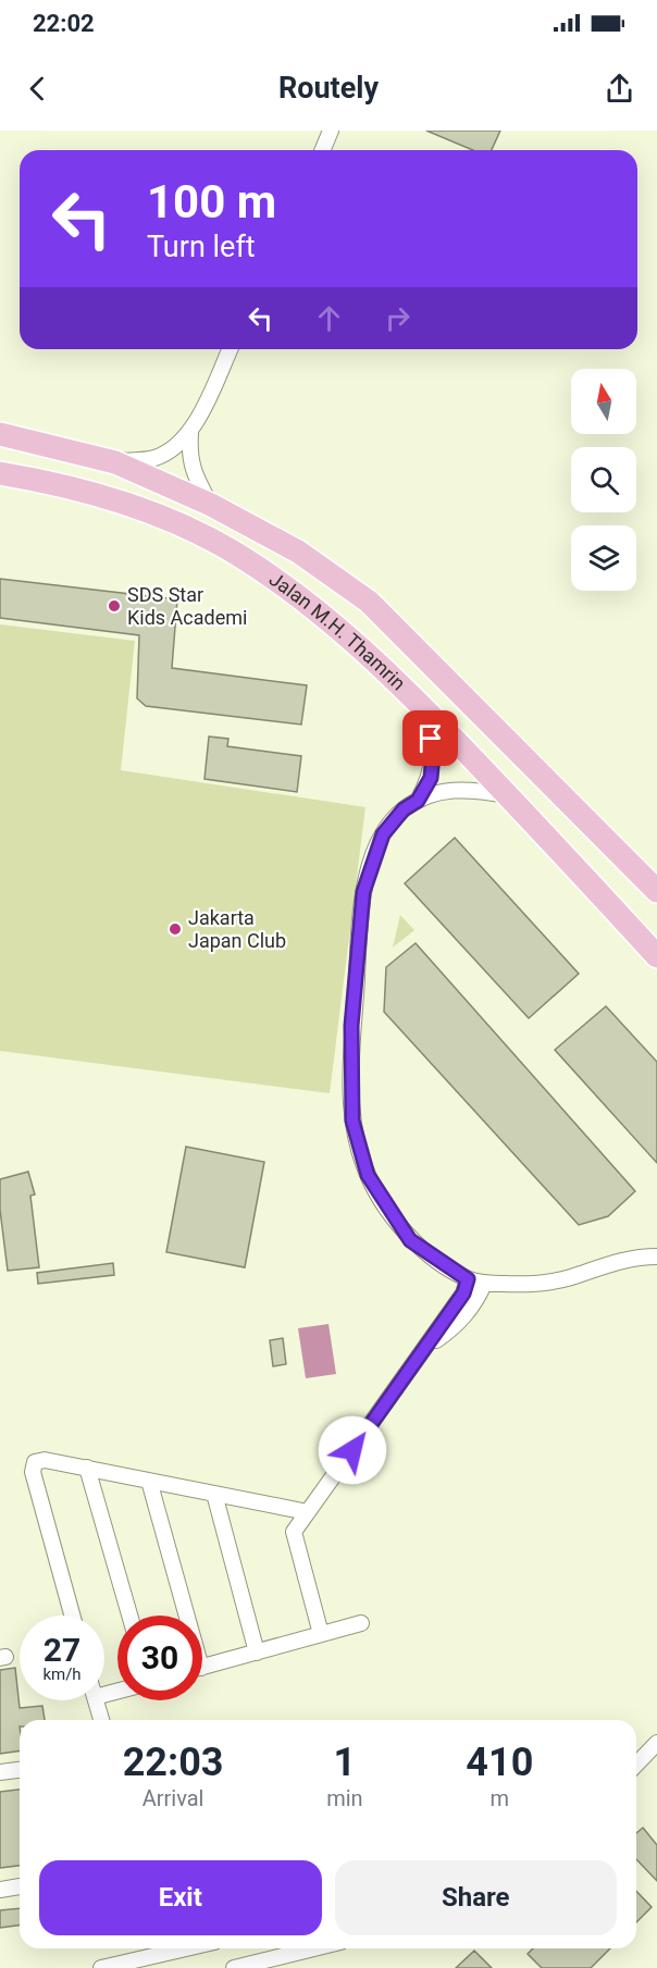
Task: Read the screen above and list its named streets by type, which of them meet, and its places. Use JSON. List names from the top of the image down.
{
  "streets": {
    "main road": ["Jalan M.H. Thamrin"]
  },
  "places": ["SDS Star Kids Academi", "Jakarta Japan Club"],
  "north": "top",
  "page": {
    "status": "22:02",
    "header": "Routely",
    "turn": ["100 m", "Turn left"],
    "speed": "27 km/h",
    "limit": "30",
    "eta": [
      "22:03",
      "Arrival",
      "1",
      "min",
      "410",
      "m"
    ],
    "buttons": ["Exit", "Share"]
  }
}
